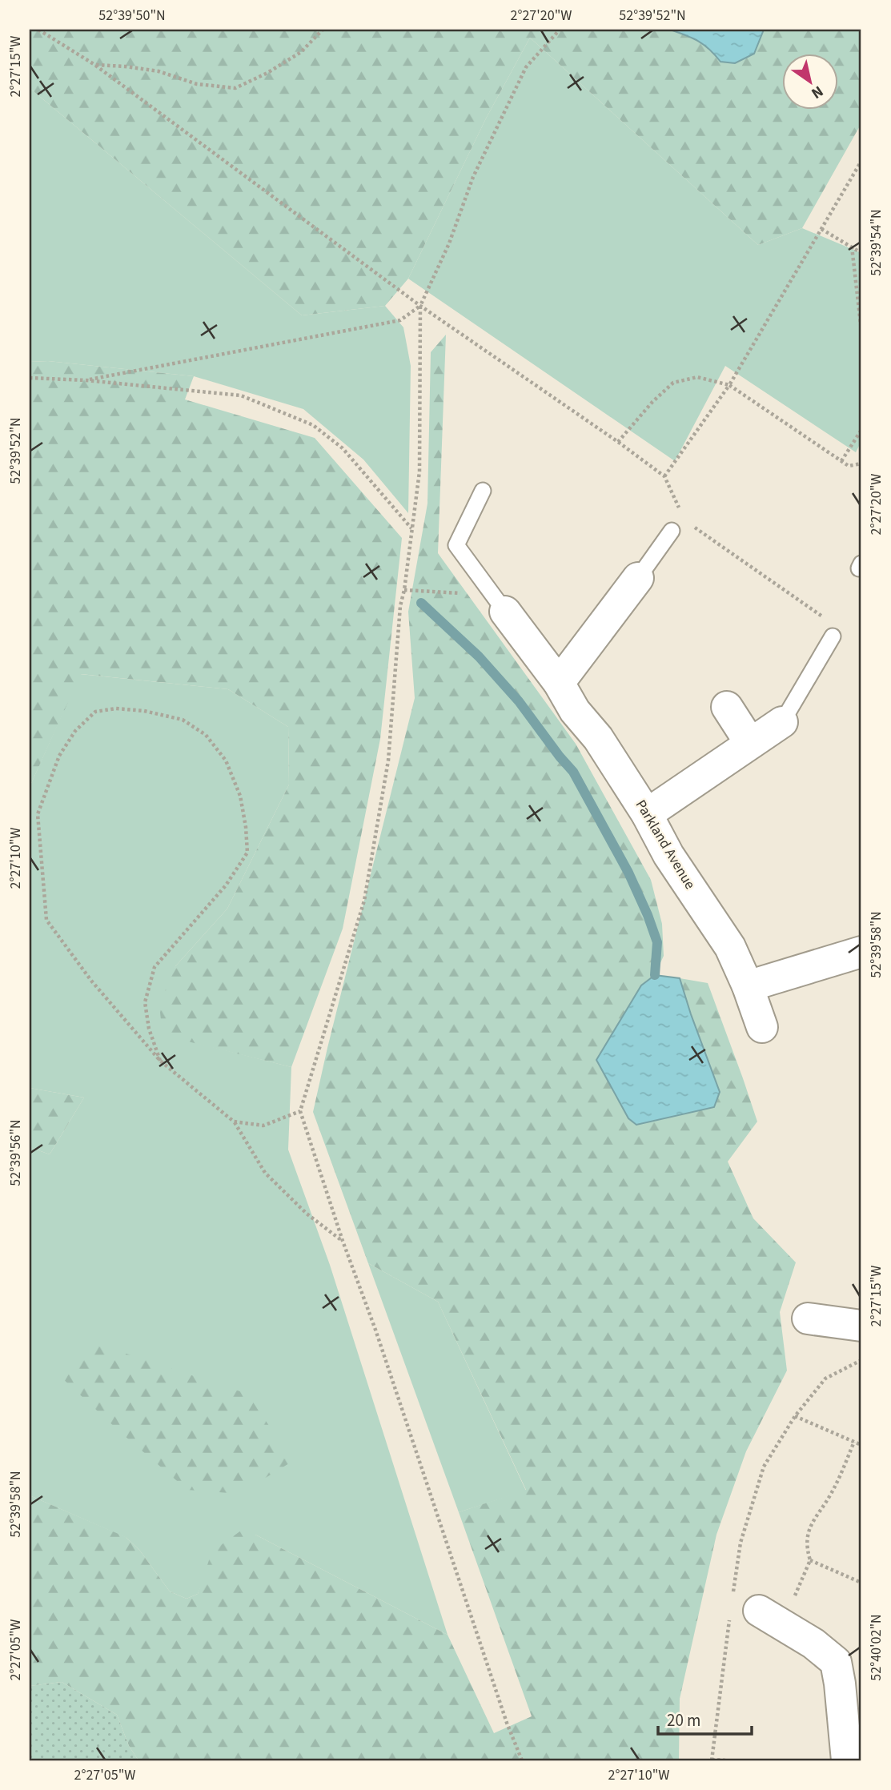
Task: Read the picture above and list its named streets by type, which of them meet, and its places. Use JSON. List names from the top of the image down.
{
  "streets": {
    "street": ["Parkland Avenue"]
  },
  "scale_bar": "20 m",
  "north": "bottom right",
  "coordinates": [
    "52°39'50\"N",
    "2°27'20\"W",
    "52°39'52\"N",
    "2°27'15\"W",
    "52°39'54\"N",
    "2°27'10\"W",
    "52°39'58\"N",
    "52°39'56\"N",
    "52°40'02\"N",
    "2°27'05\"W"
  ]
}
